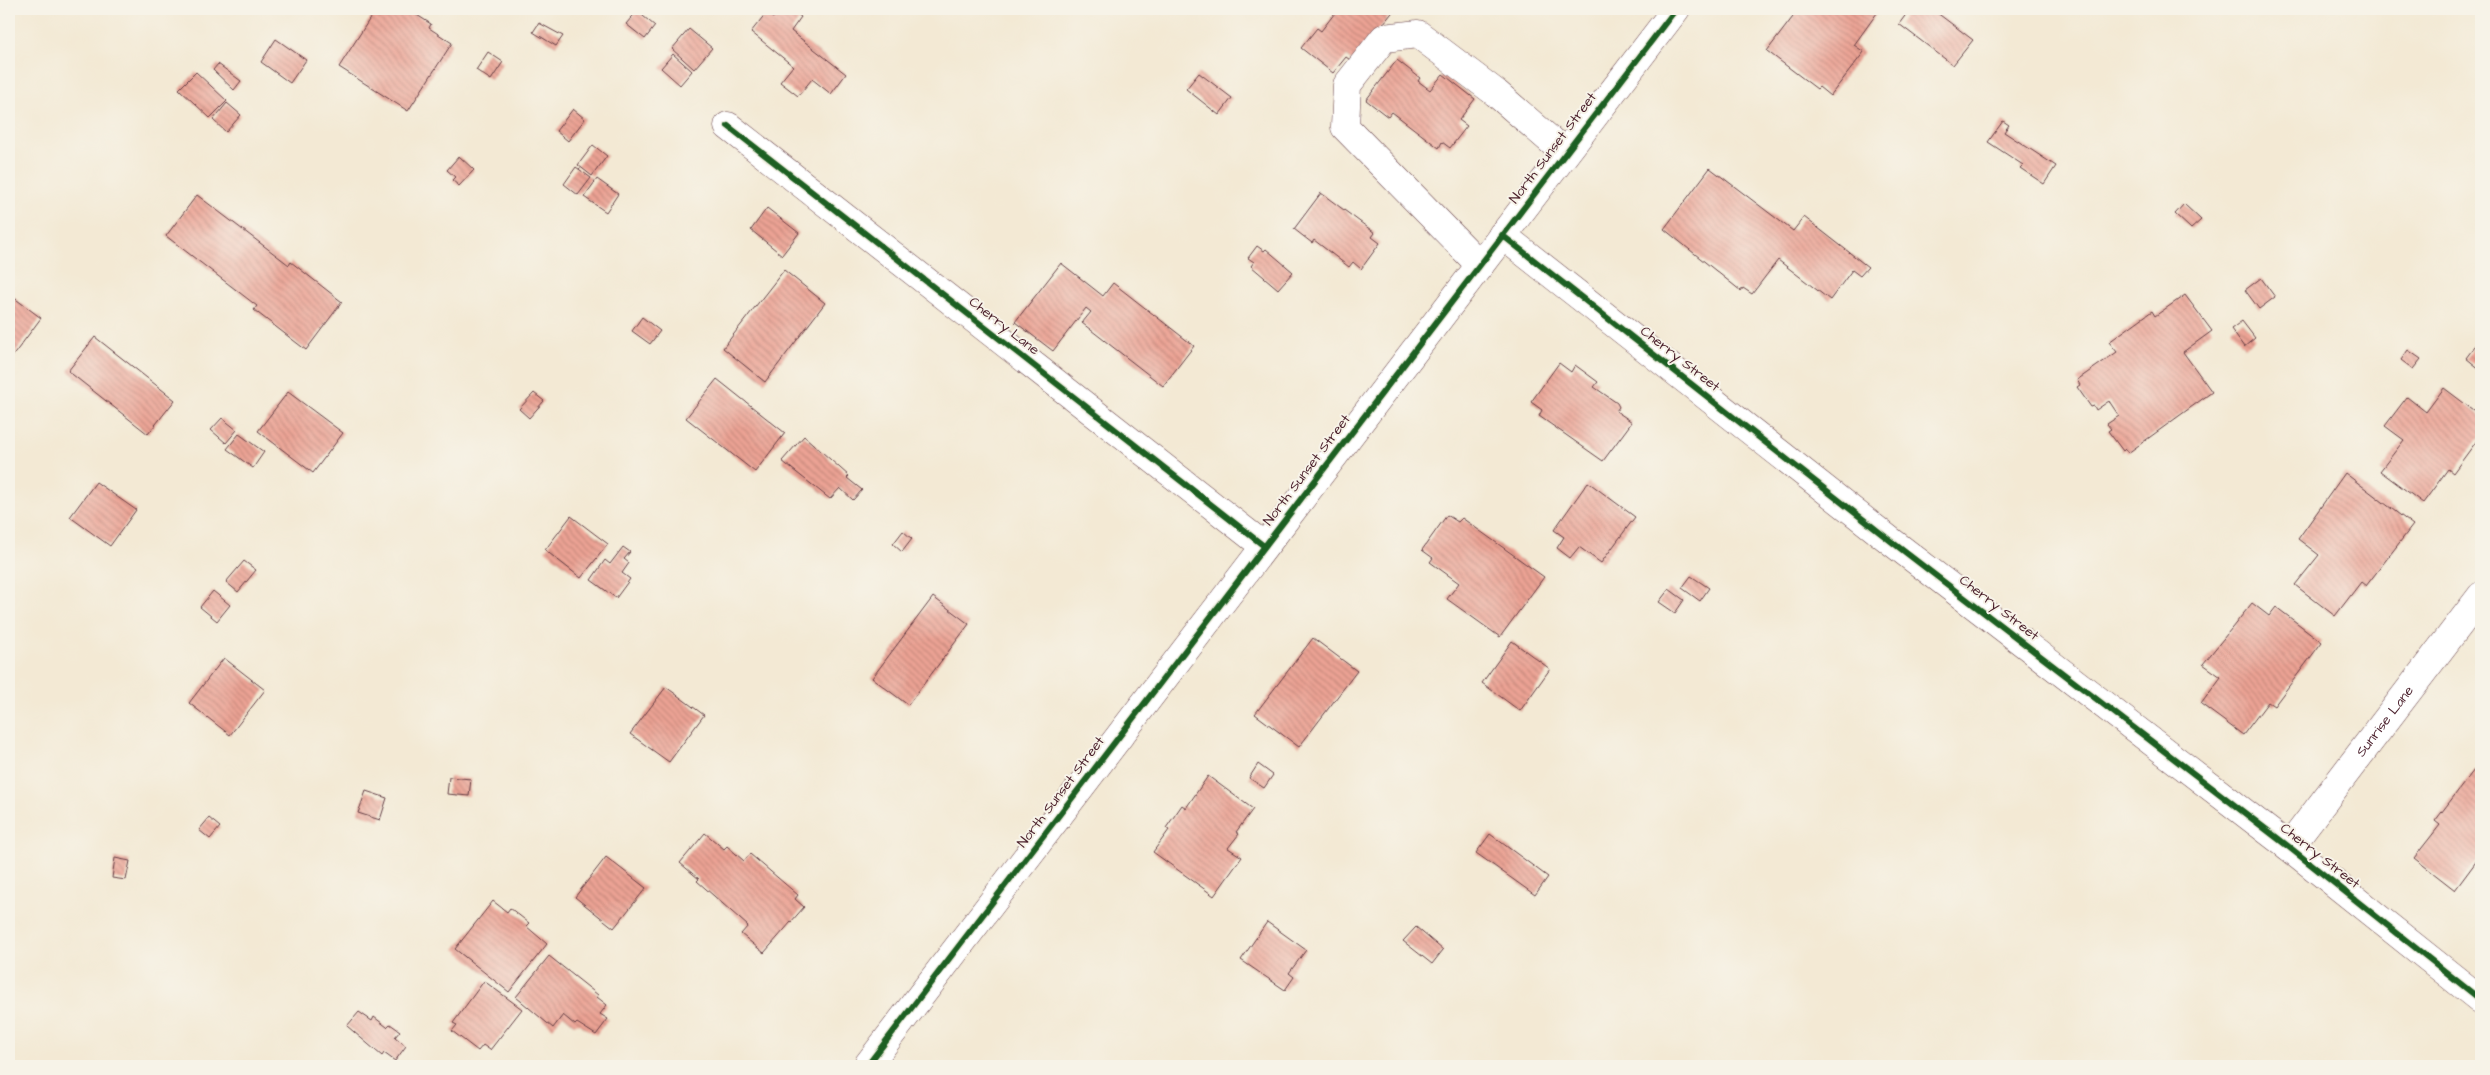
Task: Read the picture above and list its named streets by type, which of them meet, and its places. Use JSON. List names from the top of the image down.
{
  "streets": {
    "street": [
      "North Sunset Street",
      "Cherry Lane",
      "Cherry Street",
      "Sunrise Lane"
    ]
  },
  "crossings": [
    ["North Sunset Street", "Cherry Lane"],
    ["North Sunset Street", "Cherry Street"],
    ["Cherry Street", "Sunrise Lane"]
  ]
}
